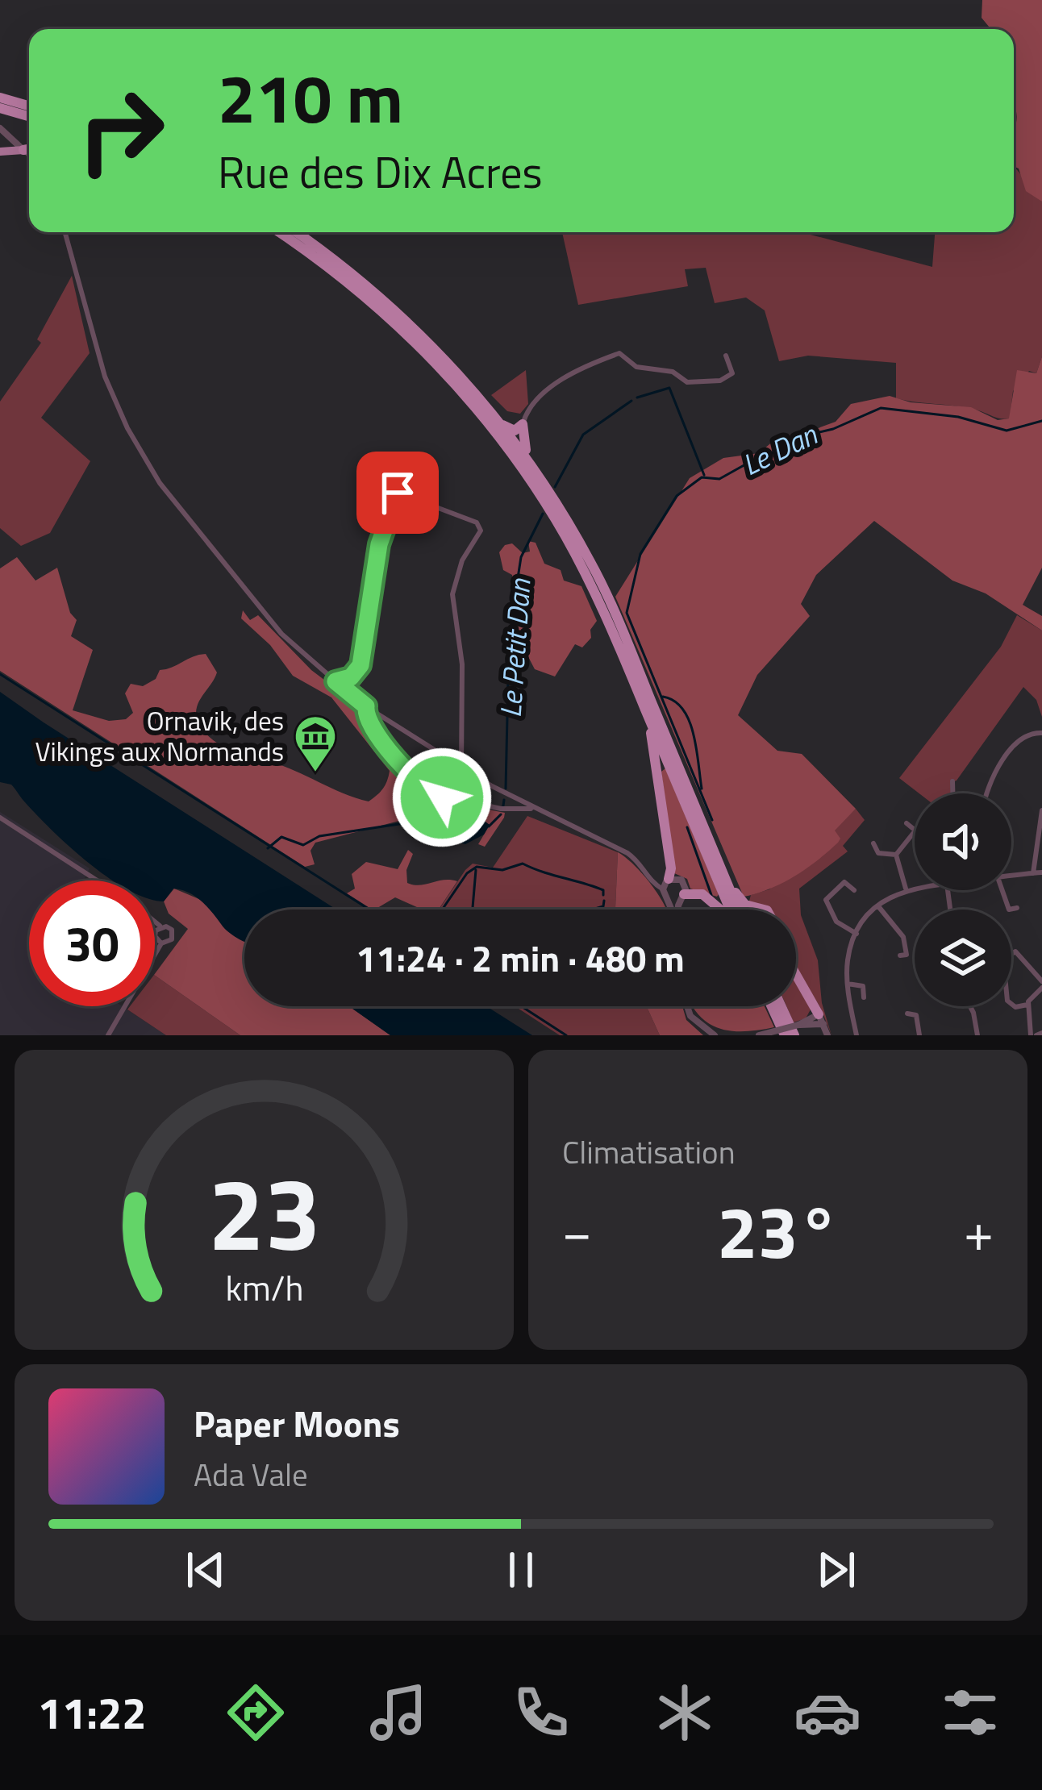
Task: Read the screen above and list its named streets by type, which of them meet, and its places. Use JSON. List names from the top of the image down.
{
  "water": ["Le Dan", "Le Petit Dan"],
  "places": {
    "museum": ["Ornavik, des Vikings aux Normands"]
  },
  "page": {
    "turn": ["210 m", "Rue des Dix Acres"],
    "limit": "30",
    "trip": "11:24 · 2 min · 480 m",
    "tile": "Climatisation",
    "heat": ["−", "23°", "+"],
    "song": ["Paper Moons", "Ada Vale"],
    "tabs": "11:22",
    "gauge": ["23", "km/h"]
  }
}
